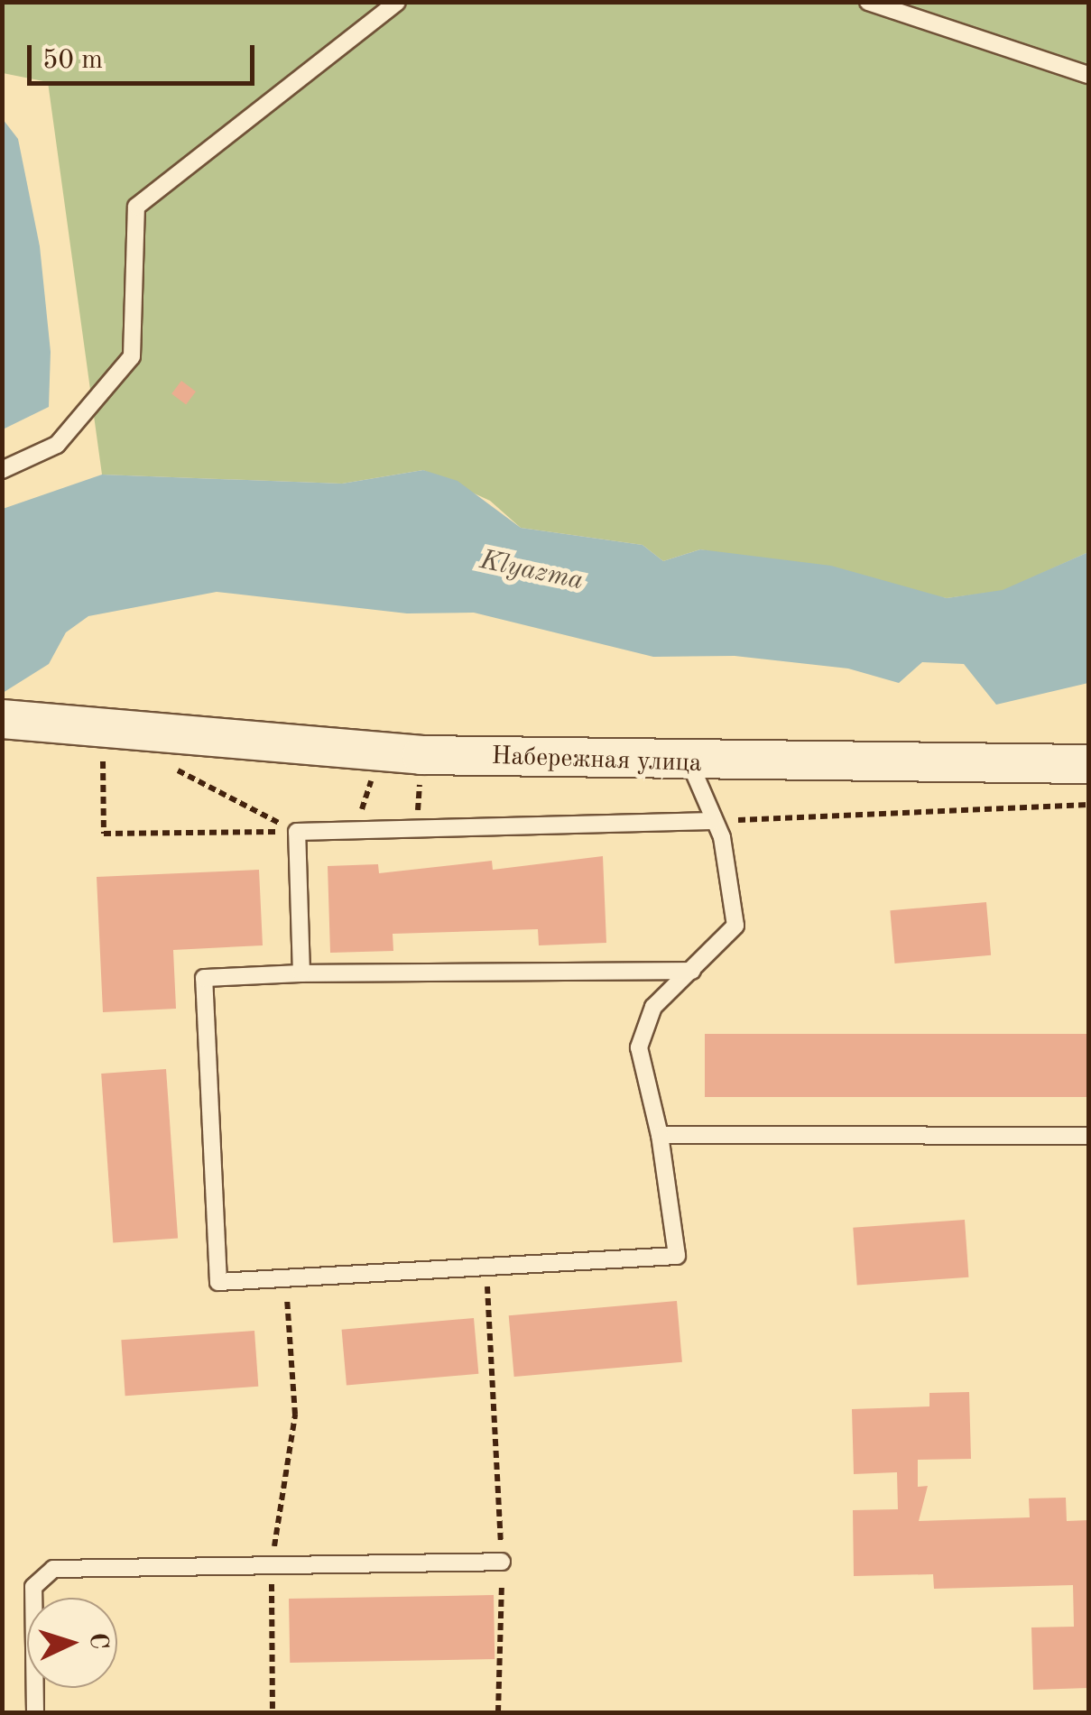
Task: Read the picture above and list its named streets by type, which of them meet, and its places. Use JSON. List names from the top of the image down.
{
  "streets": {
    "street": ["Набережная улица"]
  },
  "water": ["Klyazma"],
  "scale_bar": "50 m",
  "north": "right"
}
